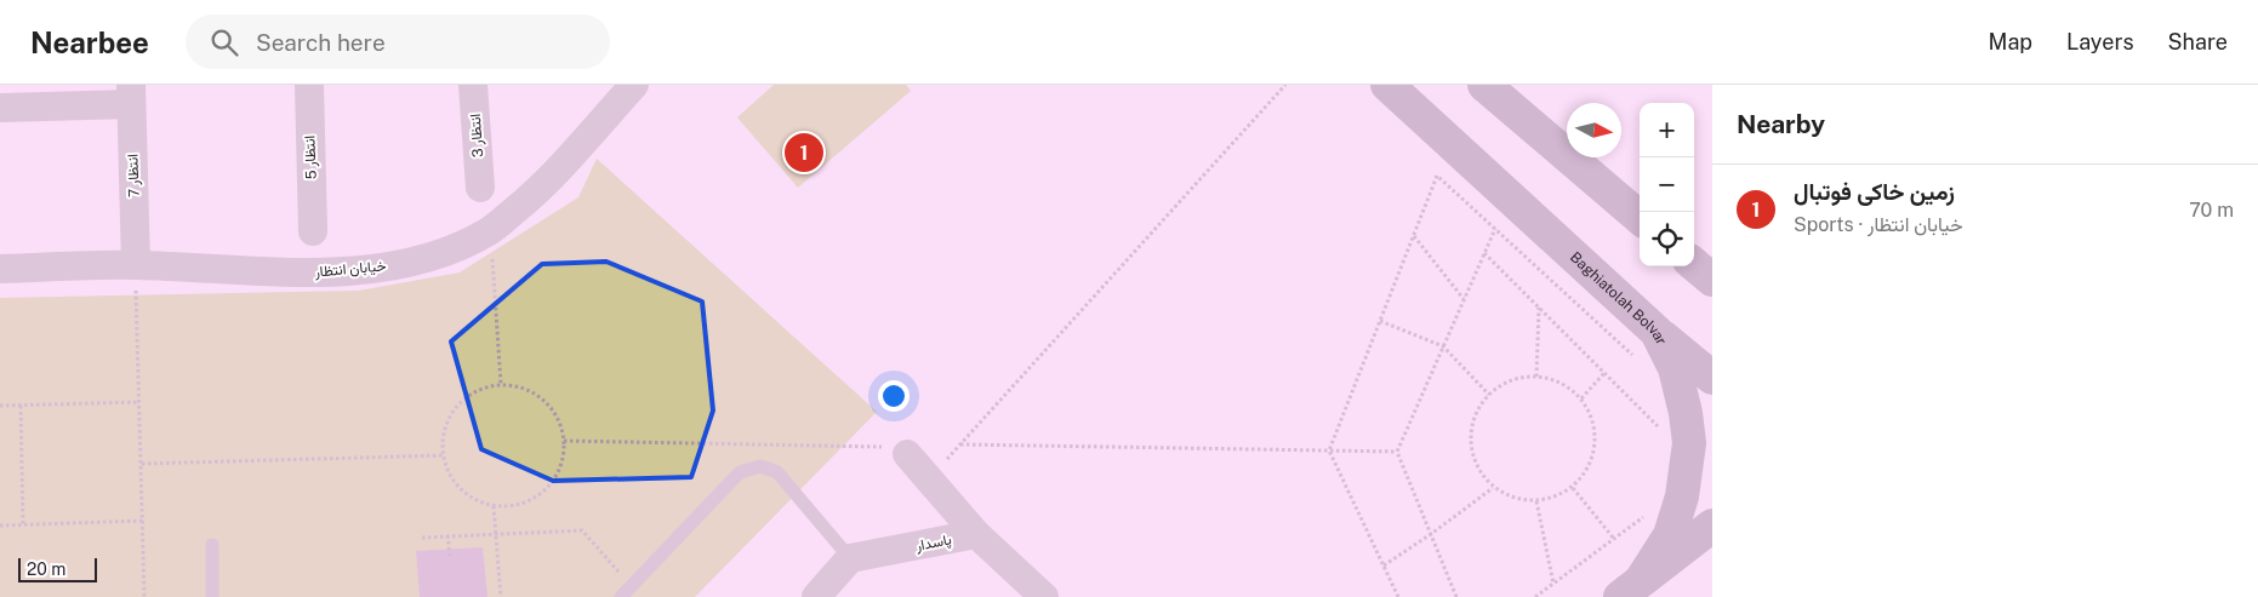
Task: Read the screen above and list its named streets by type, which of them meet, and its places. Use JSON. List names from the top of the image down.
{
  "streets": {
    "main road": ["Baghiatolah Bolvar"],
    "street": [
      "انتظار 3",
      "انتظار 5",
      "انتظار 7",
      "خیابان انتظار",
      "پاسدار"
    ]
  },
  "crossings": [
    ["انتظار 7", "خیابان انتظار"]
  ],
  "scale_bar": "20 m",
  "north": "right",
  "page": {
    "header": "Nearbee",
    "search": "Search here",
    "nav": ["Map", "Layers", "Share"],
    "heading": "Nearby",
    "map_buttons": ["+", "−"],
    "pins": "1",
    "list": [
      {
        "mark": "1",
        "name": "زمین خاکی فوتبال",
        "note": "Sports · خیابان انتظار",
        "value": "70 m"
      }
    ],
    "scale": "20 m"
  }
}
